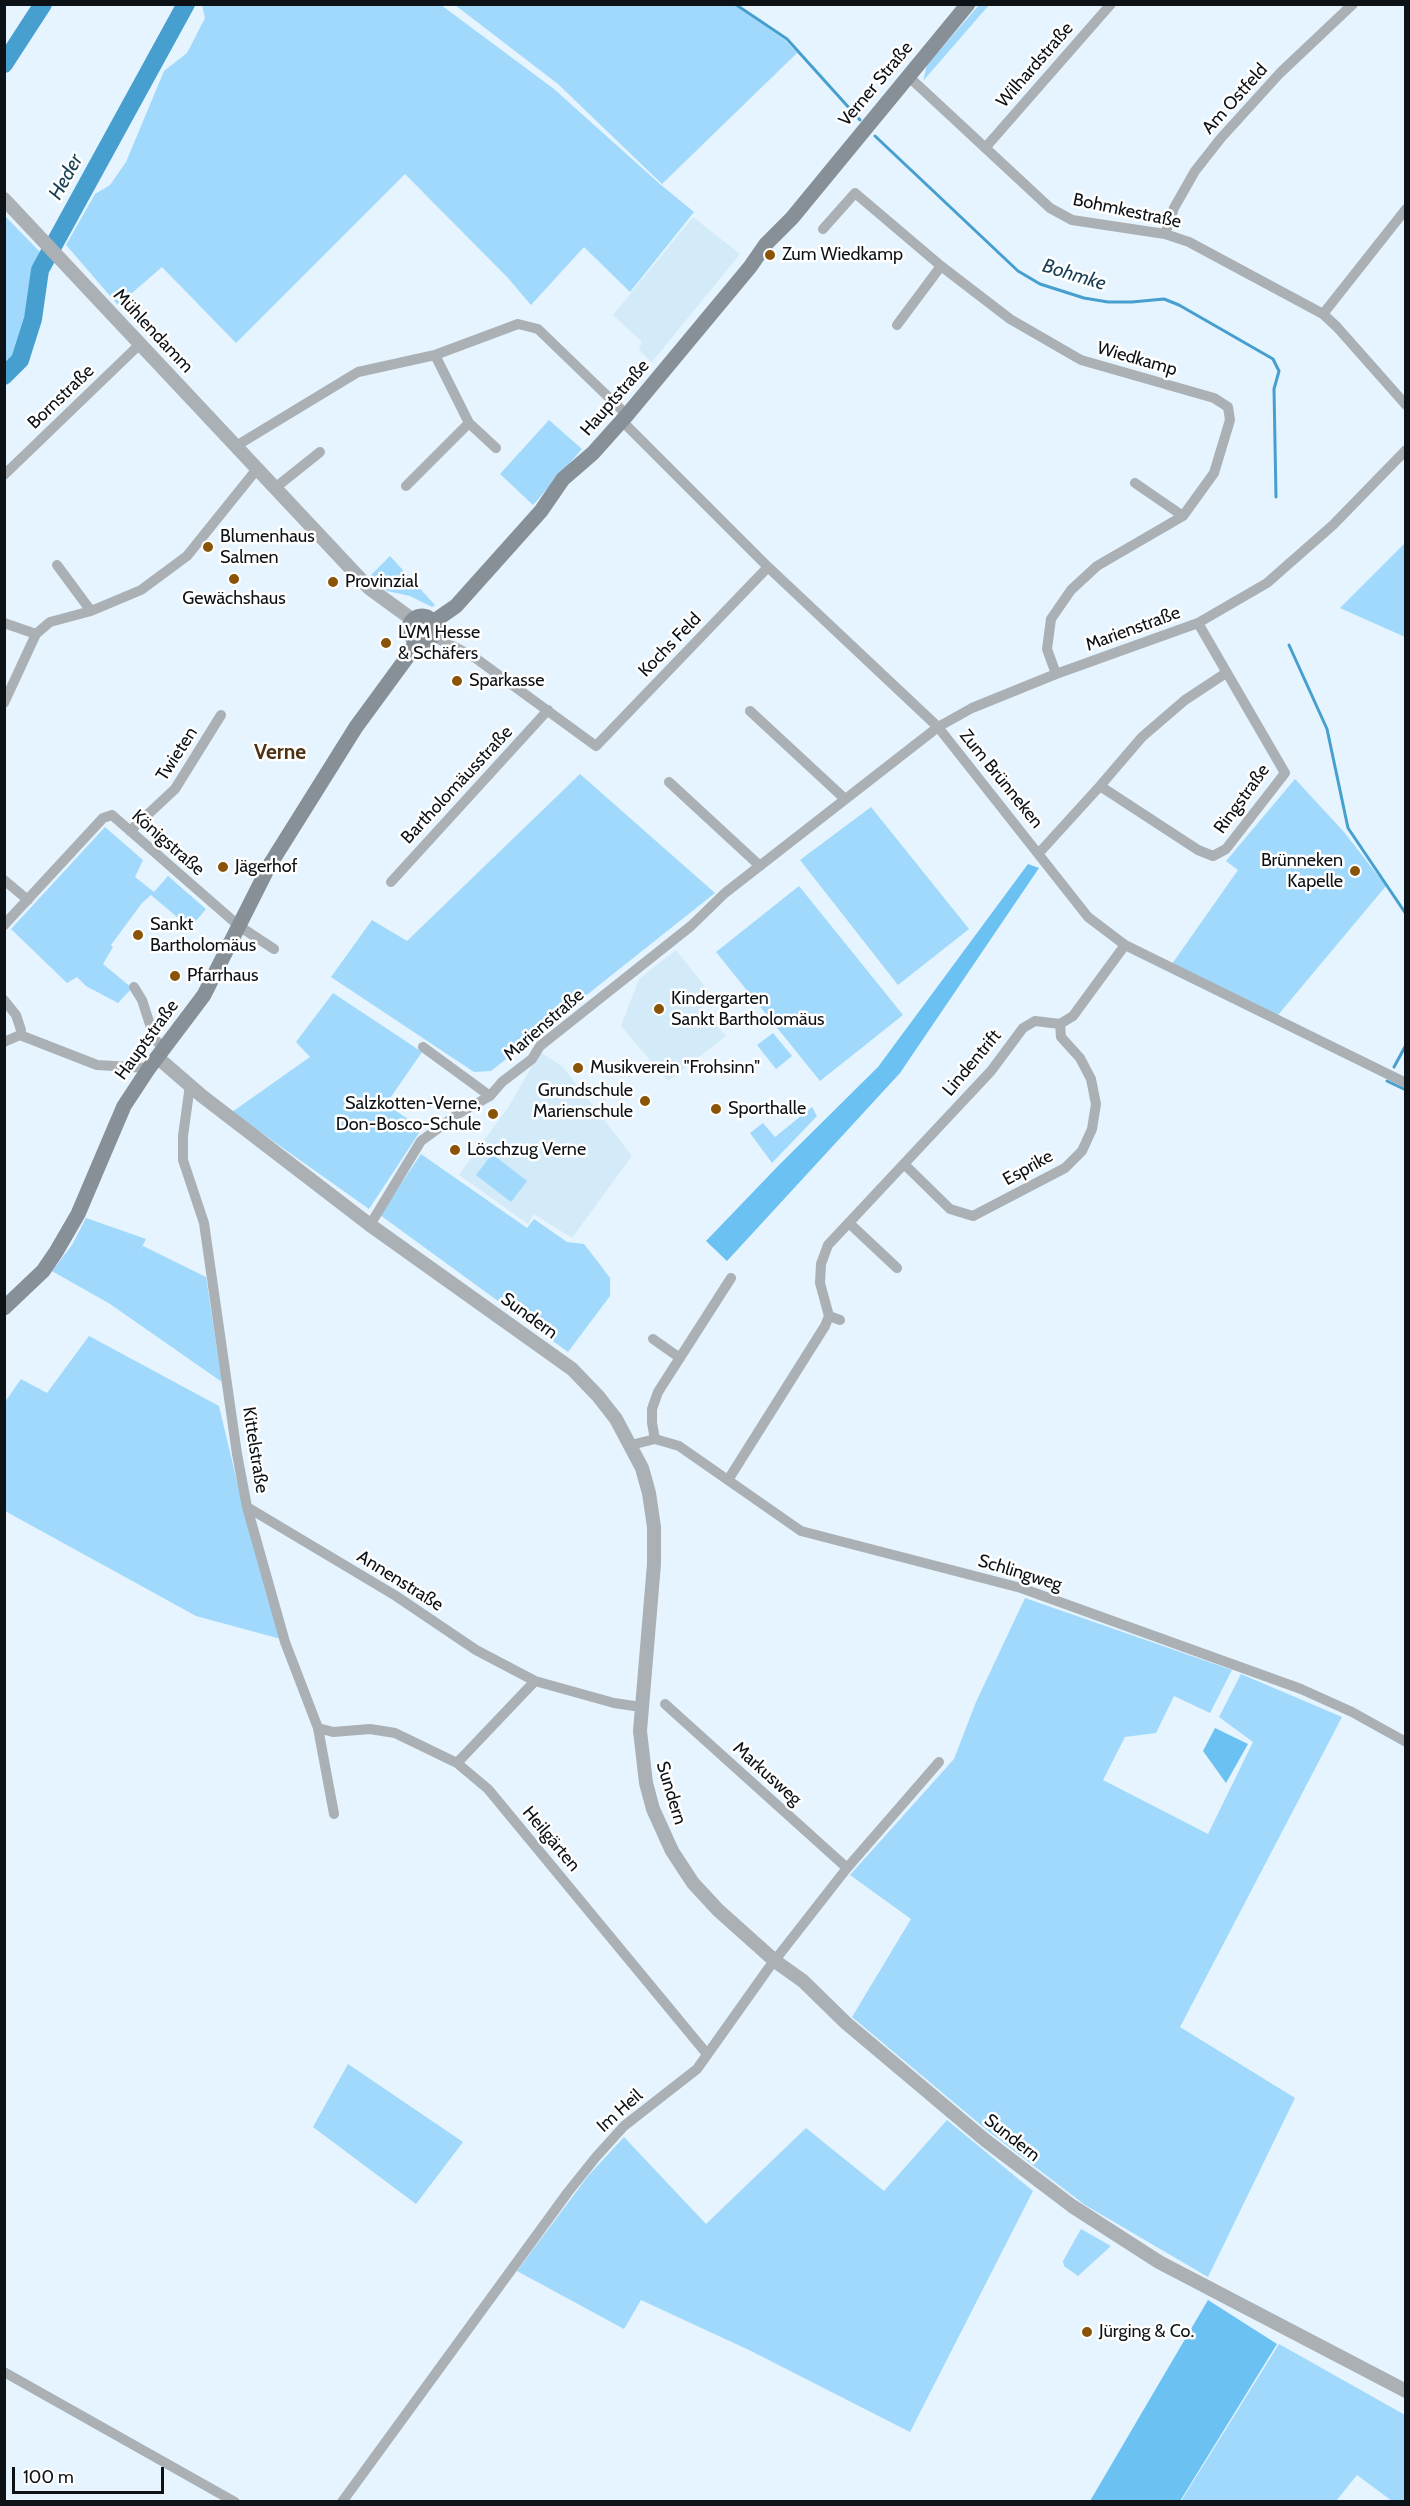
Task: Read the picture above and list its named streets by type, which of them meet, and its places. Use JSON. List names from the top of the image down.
{
  "streets": {
    "main road": ["Verner Straße", "Hauptstraße"],
    "street": [
      "Wilhardstraße",
      "Am Ostfeld",
      "Bohmkestraße",
      "Mühlendamm",
      "Wiedkamp",
      "Bornstraße",
      "Marienstraße",
      "Kochs Feld",
      "Twieten",
      "Zum Brünneken",
      "Bartholomäusstraße",
      "Ringstraße",
      "Königstraße",
      "Lindentrift",
      "Esprike",
      "Sundern",
      "Kittelstraße",
      "Schlingweg",
      "Annenstraße",
      "Markusweg",
      "Heilgärten",
      "Im Heil"
    ]
  },
  "crossings": [
    ["Wilhardstraße", "Bohmkestraße"],
    ["Verner Straße", "Bohmkestraße"],
    ["Verner Straße", "Hauptstraße"],
    ["Am Ostfeld", "Bohmkestraße"],
    ["Mühlendamm", "Bornstraße"],
    ["Mühlendamm", "Hauptstraße"],
    ["Mühlendamm", "Zum Brünneken"],
    ["Wiedkamp", "Marienstraße"],
    ["Hauptstraße", "Zum Brünneken"],
    ["Hauptstraße", "Königstraße"],
    ["Hauptstraße", "Sundern"],
    ["Marienstraße", "Zum Brünneken"],
    ["Marienstraße", "Ringstraße"],
    ["Marienstraße", "Sundern"],
    ["Kochs Feld", "Zum Brünneken"],
    ["Kochs Feld", "Bartholomäusstraße"],
    ["Twieten", "Königstraße"],
    ["Lindentrift", "Esprike"],
    ["Lindentrift", "Schlingweg"],
    ["Sundern", "Kittelstraße"],
    ["Sundern", "Annenstraße"],
    ["Sundern", "Im Heil"],
    ["Kittelstraße", "Annenstraße"],
    ["Kittelstraße", "Heilgärten"],
    ["Markusweg", "Im Heil"],
    ["Heilgärten", "Im Heil"]
  ],
  "districts": ["Verne"],
  "water": ["Heder", "Bohmke"],
  "places": [
    "Zum Wiedkamp",
    "Blumenhaus Salmen",
    "Gewächshaus",
    "Provinzial",
    "LVM Hesse & Schäfers",
    "Sparkasse",
    "Jägerhof",
    "Brünneken Kapelle",
    "Sankt Bartholomäus",
    "Pfarrhaus",
    "Kindergarten Sankt Bartholomäus",
    "Musikverein \"Frohsinn\"",
    "Grundschule Marienschule",
    "Sporthalle",
    "Salzkotten-Verne, Don-Bosco-Schule",
    "Löschzug Verne",
    "Jürging & Co."
  ],
  "scale_bar": "100 m"
}
